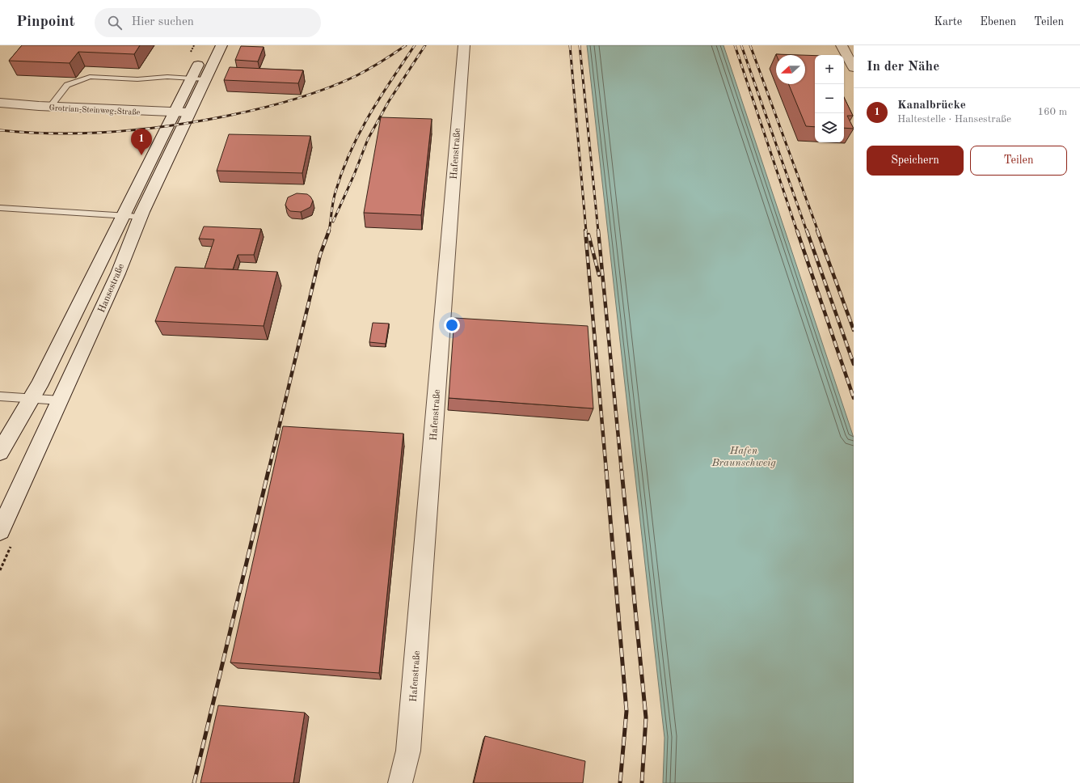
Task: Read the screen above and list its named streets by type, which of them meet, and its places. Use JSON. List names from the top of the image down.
{
  "streets": {
    "main road": ["Grotrian-Steinweg-Straße", "Hafenstraße", "Hansestraße"]
  },
  "crossings": [
    ["Grotrian-Steinweg-Straße", "Hansestraße"]
  ],
  "water": ["Hafen Braunschweig"],
  "north": "left",
  "page": {
    "header": "Pinpoint",
    "search": "Hier suchen",
    "nav": ["Karte", "Ebenen", "Teilen"],
    "heading": "In der Nähe",
    "map_buttons": ["+", "−"],
    "list": [
      {
        "mark": "1",
        "name": "Kanalbrücke",
        "note": "Haltestelle · Hansestraße",
        "value": "160 m"
      }
    ],
    "pins": "1",
    "buttons": ["Speichern", "Teilen"]
  }
}
